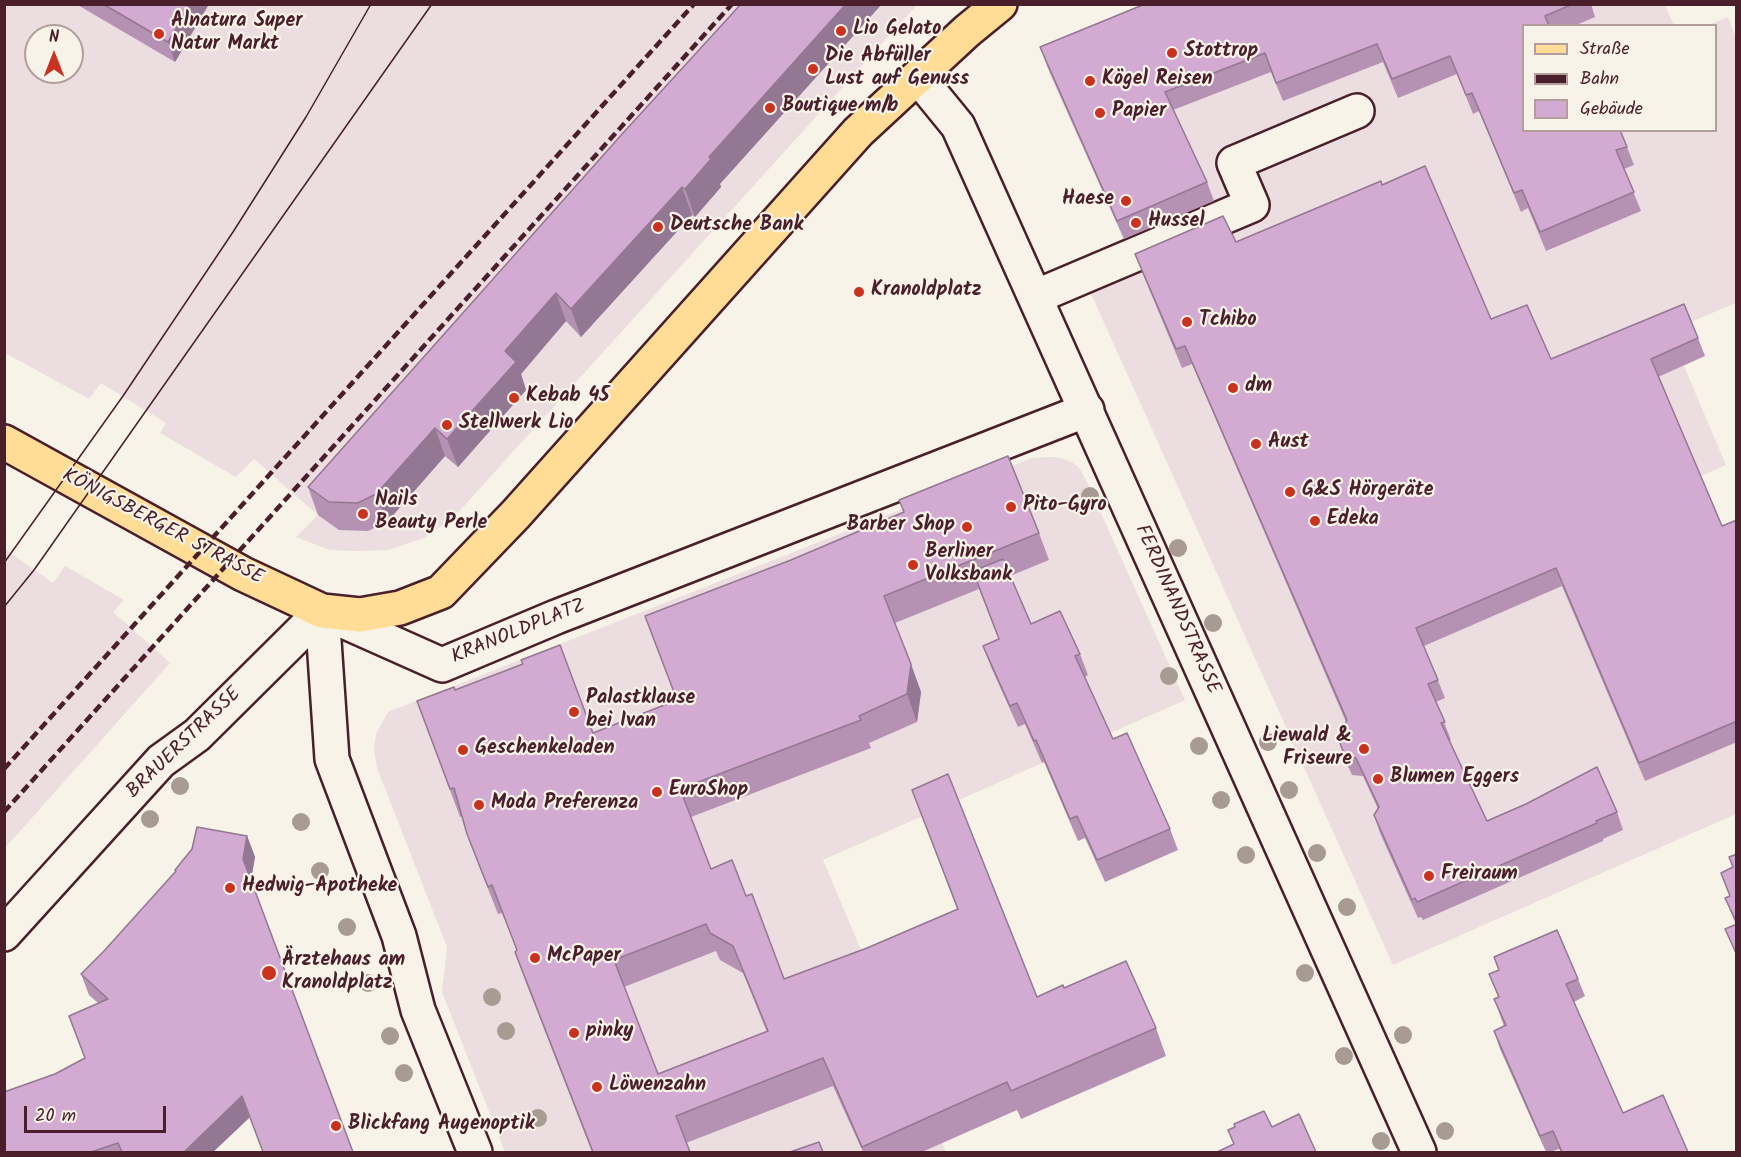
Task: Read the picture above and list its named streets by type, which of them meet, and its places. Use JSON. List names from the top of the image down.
{
  "streets": {
    "main road": ["KÖNIGSBERGER STRASSE"],
    "street": ["FERDINANDSTRASSE", "KRANOLDPLATZ", "BRAUERSTRASSE"]
  },
  "crossings": [
    ["KÖNIGSBERGER STRASSE", "KRANOLDPLATZ"],
    ["KÖNIGSBERGER STRASSE", "BRAUERSTRASSE"],
    ["FERDINANDSTRASSE", "KRANOLDPLATZ"],
    ["KRANOLDPLATZ", "BRAUERSTRASSE"]
  ],
  "places": [
    "Lio Gelato",
    "Alnatura Super Natur Markt",
    "Stottrop",
    "Die Abfüller Lust auf Genuss",
    "Kögel Reisen",
    "Boutique m/b",
    "Papier",
    "Haese",
    "Hussel",
    "Deutsche Bank",
    "Kranoldplatz",
    "Tchibo",
    "dm",
    "Kebab 45",
    "Stellwerk Lio",
    "Aust",
    "G&S Hörgeräte",
    "Pito-Gyro",
    "Nails Beauty Perle",
    "Edeka",
    "Barber Shop",
    "Berliner Volksbank",
    "Palastklause bei Ivan",
    "Liewald & Friseure",
    "Geschenkeladen",
    "Blumen Eggers",
    "EuroShop",
    "Moda Preferenza",
    "Freiraum",
    "Hedwig-Apotheke",
    "McPaper",
    "Ärztehaus am Kranoldplatz",
    "pinky",
    "Löwenzahn",
    "Blickfang Augenoptik"
  ],
  "legend": ["Straße", "Bahn", "Gebäude"],
  "scale_bar": "20 m",
  "north": "top"
}
